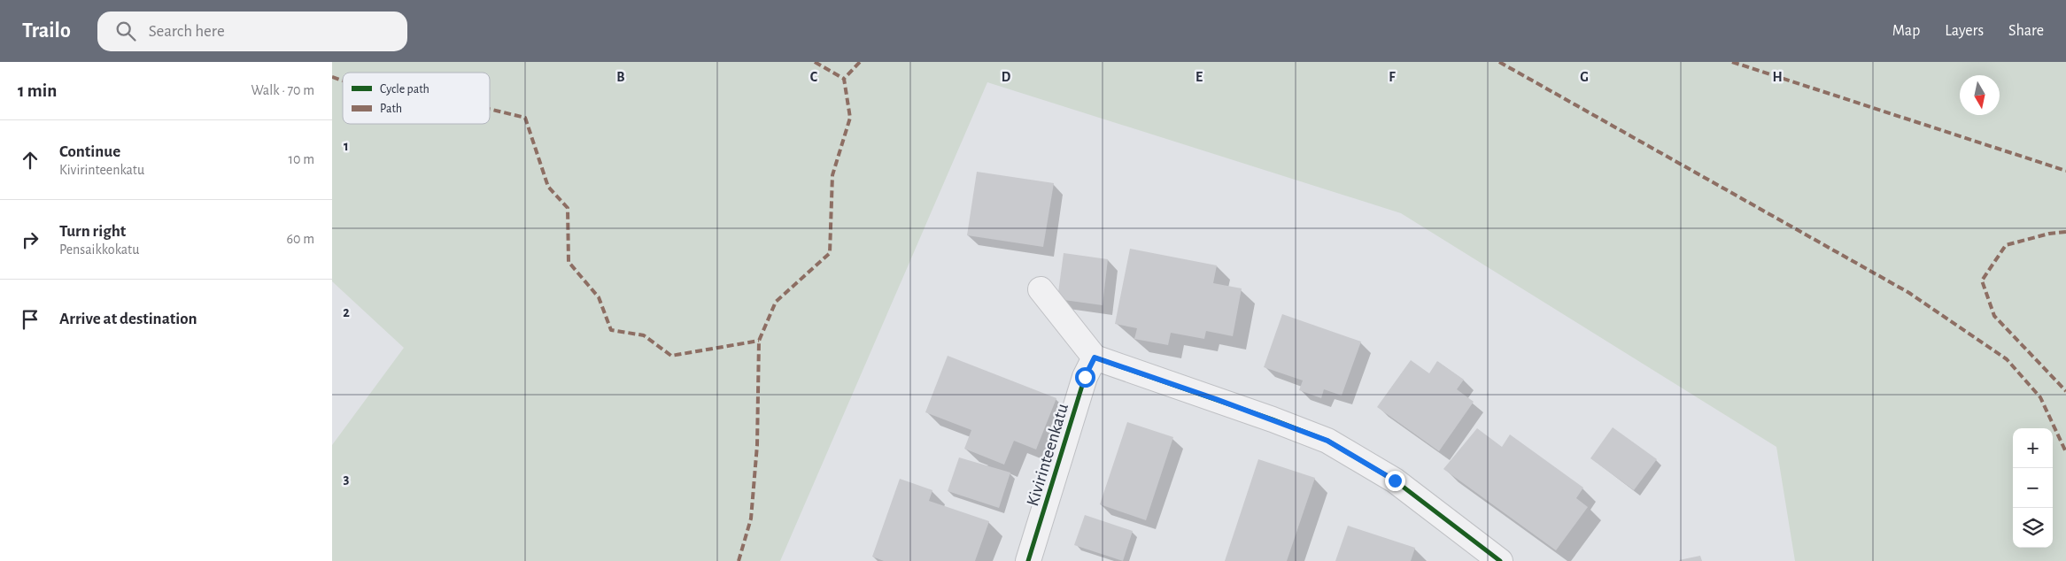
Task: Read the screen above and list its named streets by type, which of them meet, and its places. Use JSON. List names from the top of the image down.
{
  "streets": {
    "street": ["Kivirinteenkatu"]
  },
  "legend": ["Cycle path", "Path"],
  "north": "bottom",
  "page": {
    "header": "Trailo",
    "search": "Search here",
    "nav": ["Map", "Layers", "Share"],
    "heading": ["1 min", "Walk · 70 m"],
    "list": [
      ["Continue", "Kivirinteenkatu", "10 m"],
      ["Turn right", "Pensaikkokatu", "60 m"],
      "Arrive at destination"
    ],
    "map_buttons": ["+", "−"]
  },
  "grid": {
    "columns": [
      "B",
      "C",
      "D",
      "E",
      "F",
      "G",
      "H"
    ],
    "rows": ["1", "2", "3"]
  }
}
